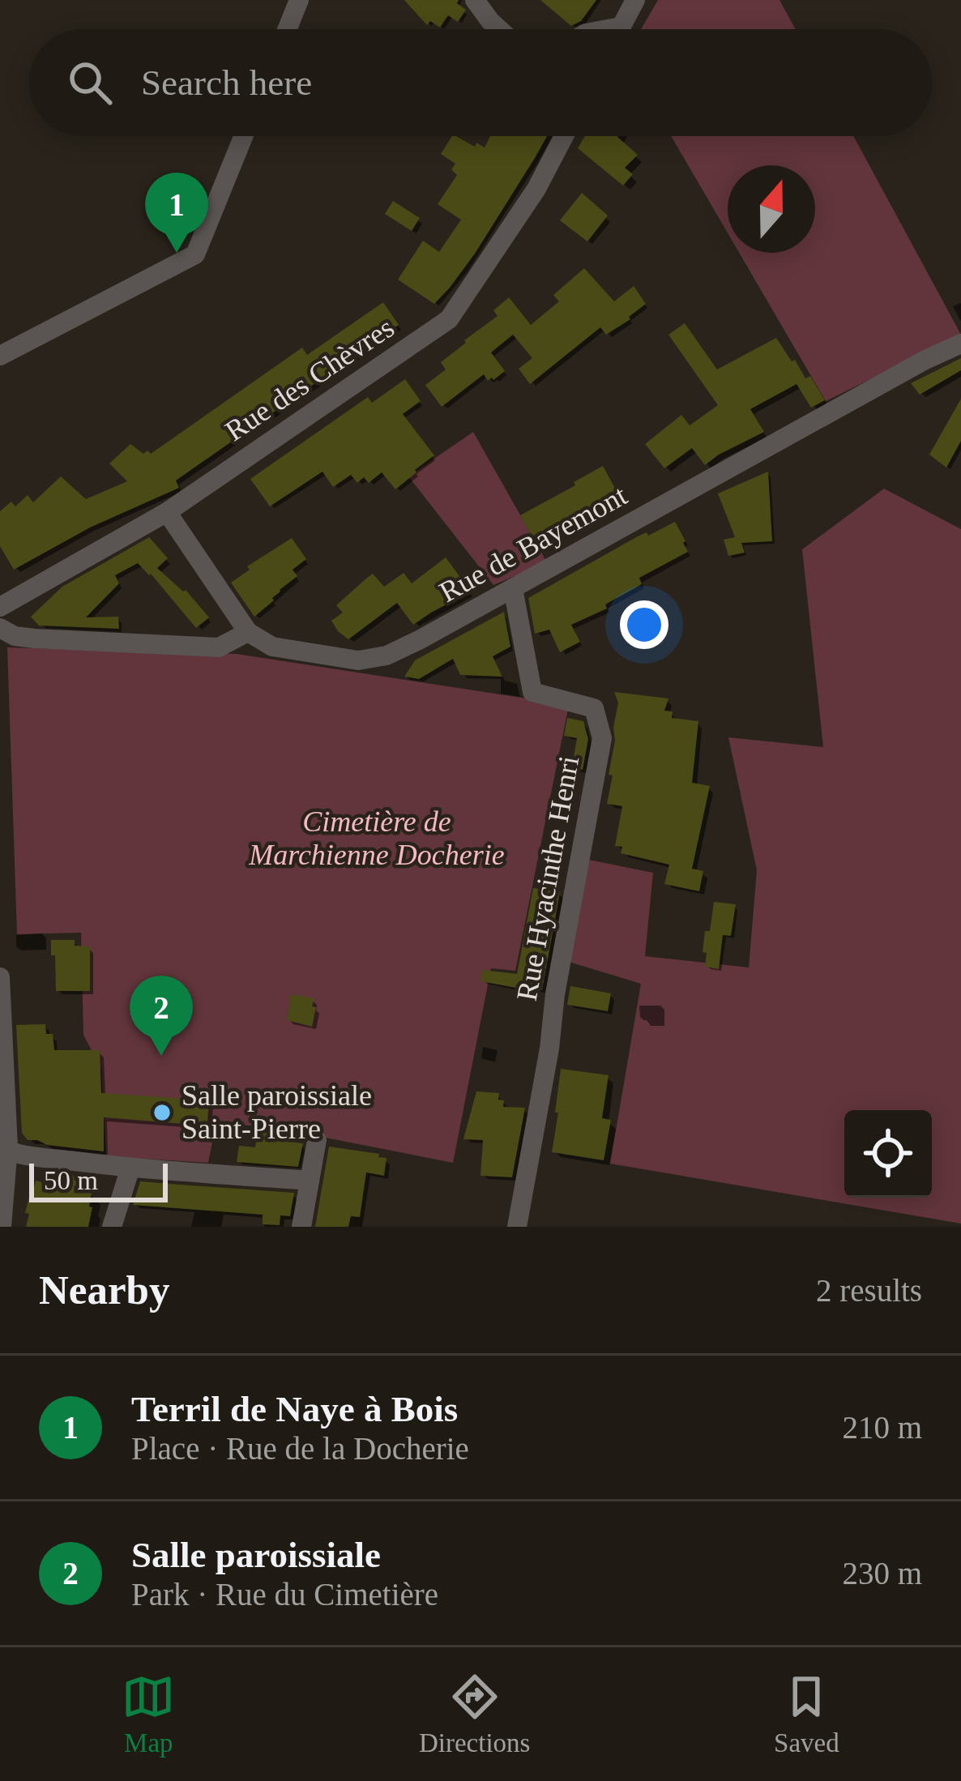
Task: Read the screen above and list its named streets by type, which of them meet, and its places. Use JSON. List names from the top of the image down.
{
  "streets": {
    "street": ["Rue des Chèvres", "Rue de Bayemont", "Rue Hyacinthe Henri"]
  },
  "crossings": [
    ["Rue de Bayemont", "Rue Hyacinthe Henri"]
  ],
  "parks": ["Cimetière de Marchienne Docherie"],
  "places": ["Salle paroissiale Saint-Pierre"],
  "scale_bar": "50 m",
  "north": "top",
  "page": {
    "search": "Search here",
    "pins": ["1", "2"],
    "scale": "50 m",
    "heading": ["Nearby", "2 results"],
    "list": [
      {
        "mark": "1",
        "name": "Terril de Naye à Bois",
        "note": "Place · Rue de la Docherie",
        "value": "210 m"
      },
      {
        "mark": "2",
        "name": "Salle paroissiale",
        "note": "Park · Rue du Cimetière",
        "value": "230 m"
      }
    ],
    "nav": ["Map", "Directions", "Saved"]
  }
}
